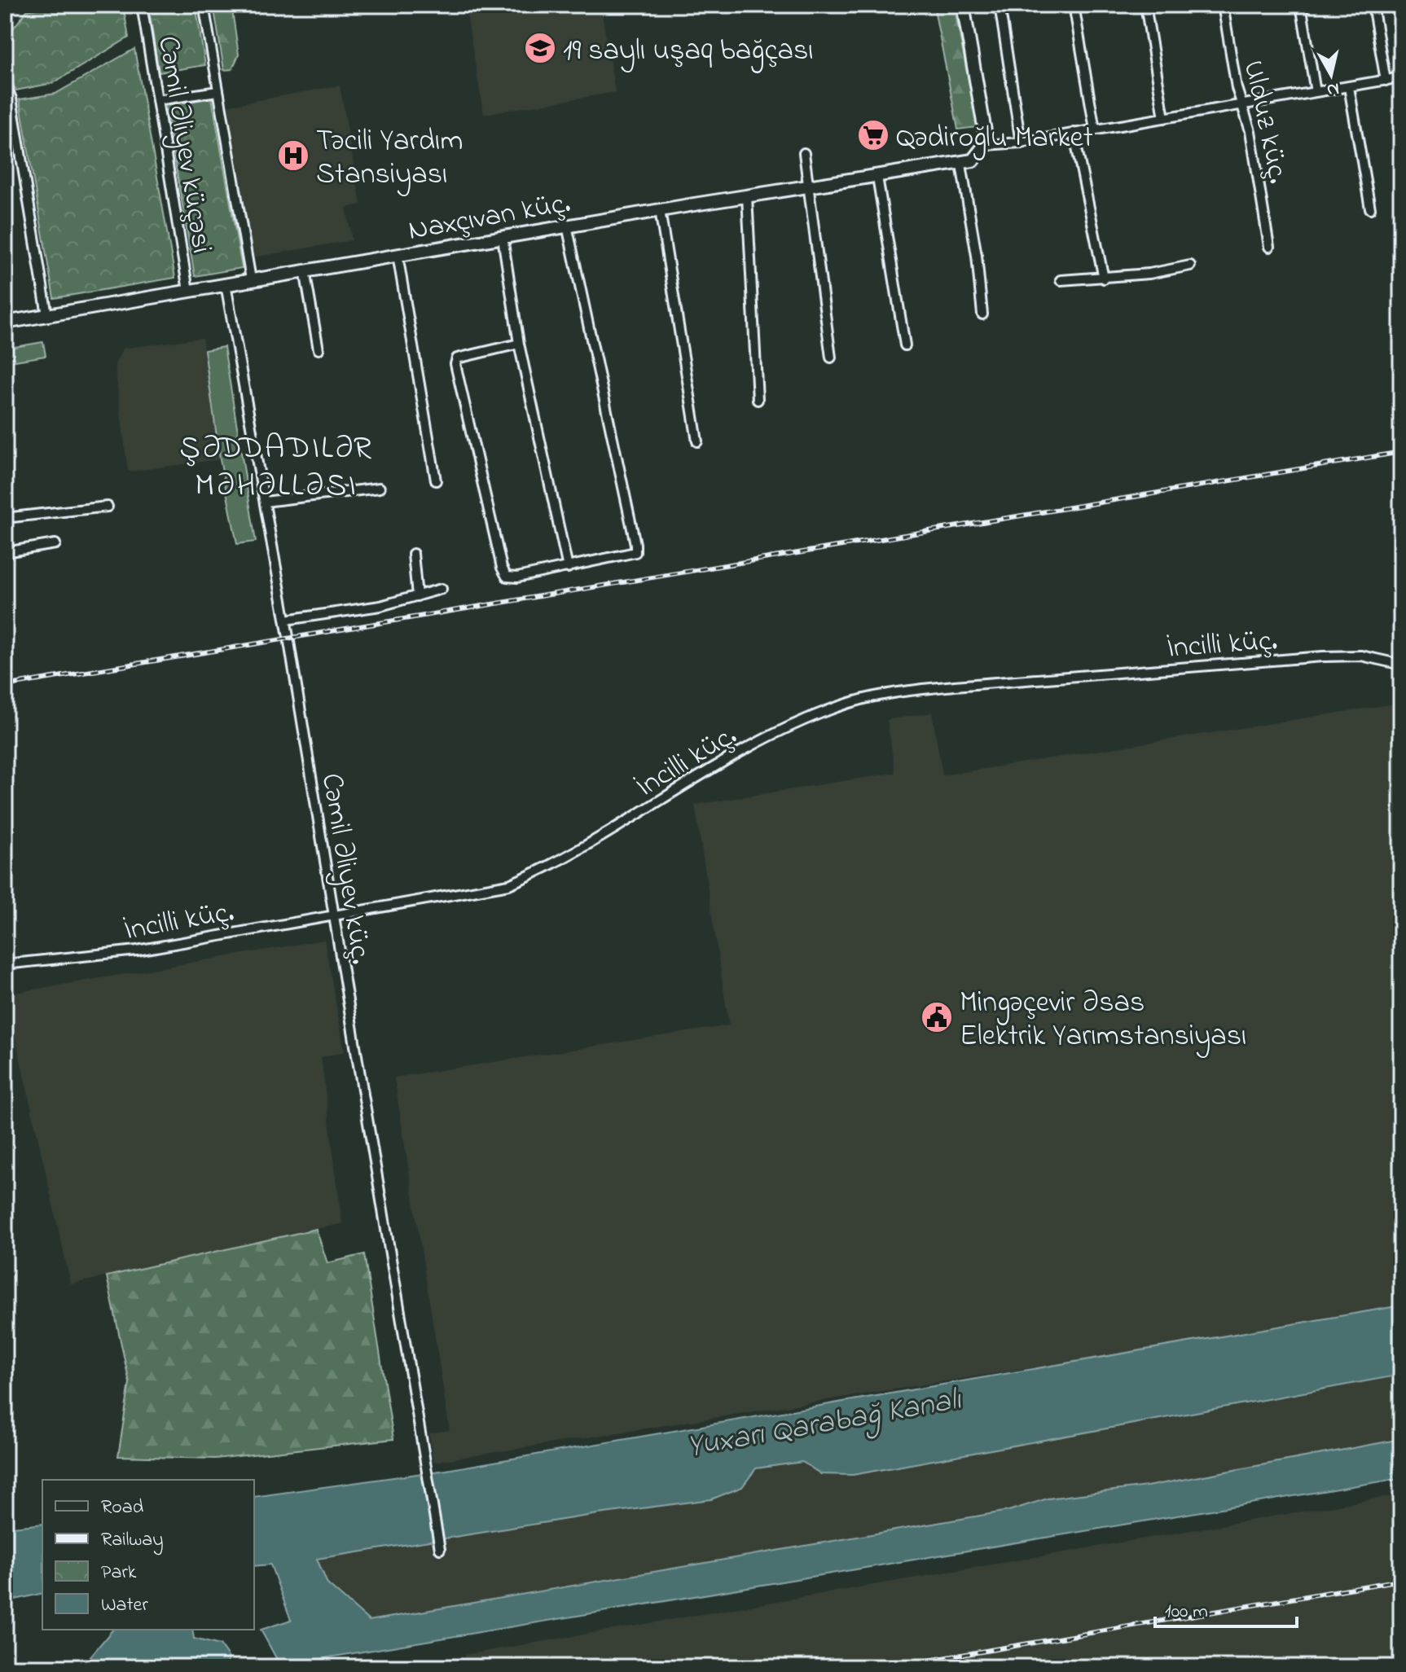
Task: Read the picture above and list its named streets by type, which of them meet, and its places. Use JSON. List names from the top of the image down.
{
  "streets": {
    "street": [
      "Ulduz küç.",
      "Cəmil Əliyev küçəsi",
      "Naxçıvan küç.",
      "İncilli küç.",
      "Cəmil Əliyev küç."
    ]
  },
  "crossings": [
    ["Ulduz küç.", "Naxçıvan küç."],
    ["Cəmil Əliyev küçəsi", "Naxçıvan küç."],
    ["Naxçıvan küç.", "Cəmil Əliyev küç."],
    ["İncilli küç.", "Cəmil Əliyev küç."]
  ],
  "districts": ["ŞƏDDADILƏR MƏHƏLLƏSI"],
  "water": ["Yuxarı Qarabağ Kanalı"],
  "places": {
    "school or university": ["19 saylı uşaq bağçası"],
    "supermarket": ["Qədiroğlu Market"],
    "hospital": ["Təcili Yardım Stansiyası"],
    "public building": ["Mingəçevir Əsas Elektrik Yarımstansiyası"]
  },
  "legend": [
    "Road",
    "Railway",
    "Park",
    "Water"
  ],
  "scale_bar": "100 m",
  "north": "bottom"
}
